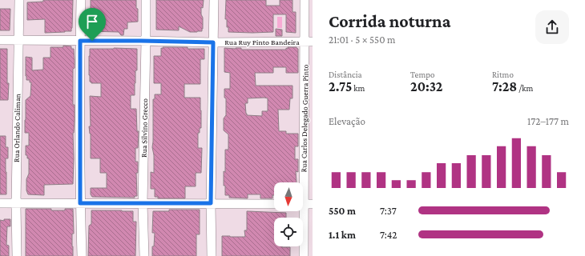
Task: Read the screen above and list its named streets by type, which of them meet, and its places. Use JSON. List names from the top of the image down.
{
  "streets": {
    "street": [
      "Rua Ruy Pinto Bandeira",
      "Rua Carlos Delegado Guerra Pinto",
      "Rua Orlando Caliman",
      "Rua Silvino Grecco"
    ]
  },
  "crossings": [
    ["Rua Ruy Pinto Bandeira", "Rua Carlos Delegado Guerra Pinto"],
    ["Rua Ruy Pinto Bandeira", "Rua Orlando Caliman"],
    ["Rua Ruy Pinto Bandeira", "Rua Silvino Grecco"]
  ],
  "north": "bottom",
  "page": {
    "heading": ["Corrida noturna", "21:01 · 5 × 550 m"],
    "stats": [
      ["Distância", "2.75 km"],
      ["Tempo", "20:32"],
      ["Ritmo", "7:28 /km"]
    ],
    "chart": ["Elevação", "172–177 m"],
    "list": [
      {
        "name": "550 m",
        "note": "7:37"
      },
      {
        "name": "1.1 km",
        "note": "7:42"
      }
    ]
  }
}
